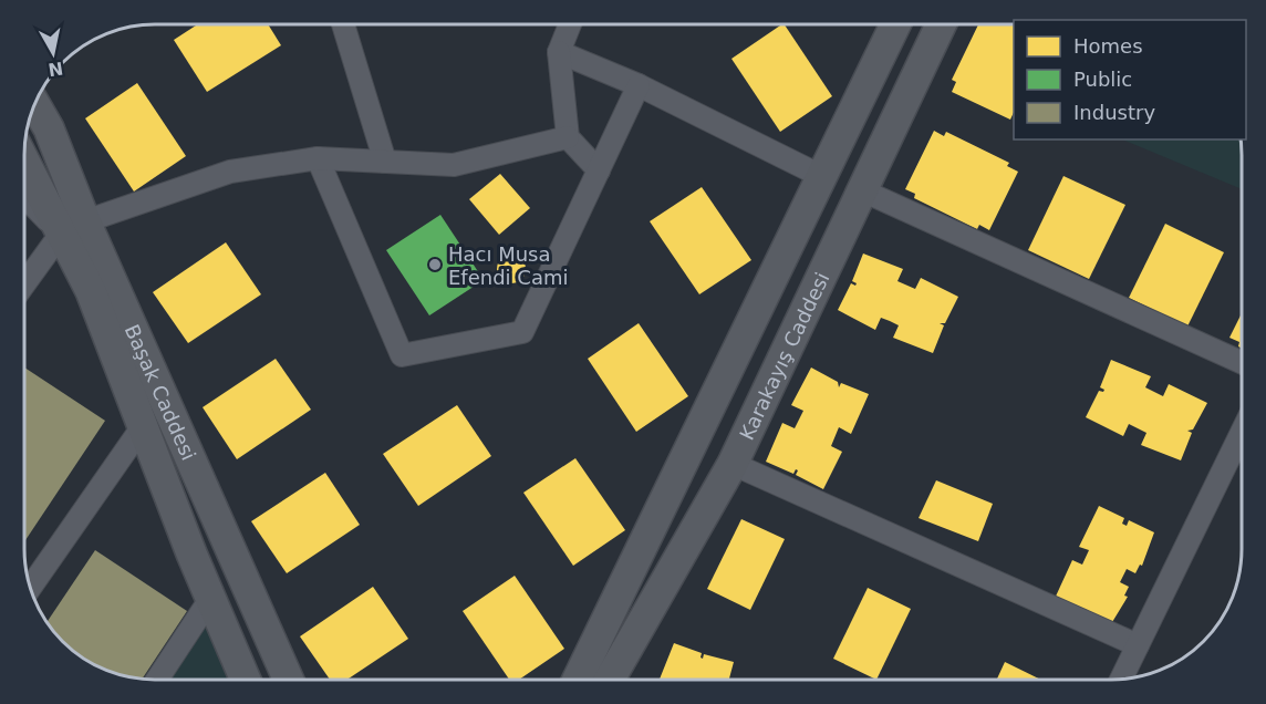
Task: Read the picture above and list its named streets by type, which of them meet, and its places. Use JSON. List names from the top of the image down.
{
  "streets": {
    "main road": ["Karakayış Caddesi", "Başak Caddesi"]
  },
  "places": ["Hacı Musa Efendi Cami"],
  "legend": ["Homes", "Public", "Industry"],
  "north": "bottom"
}
